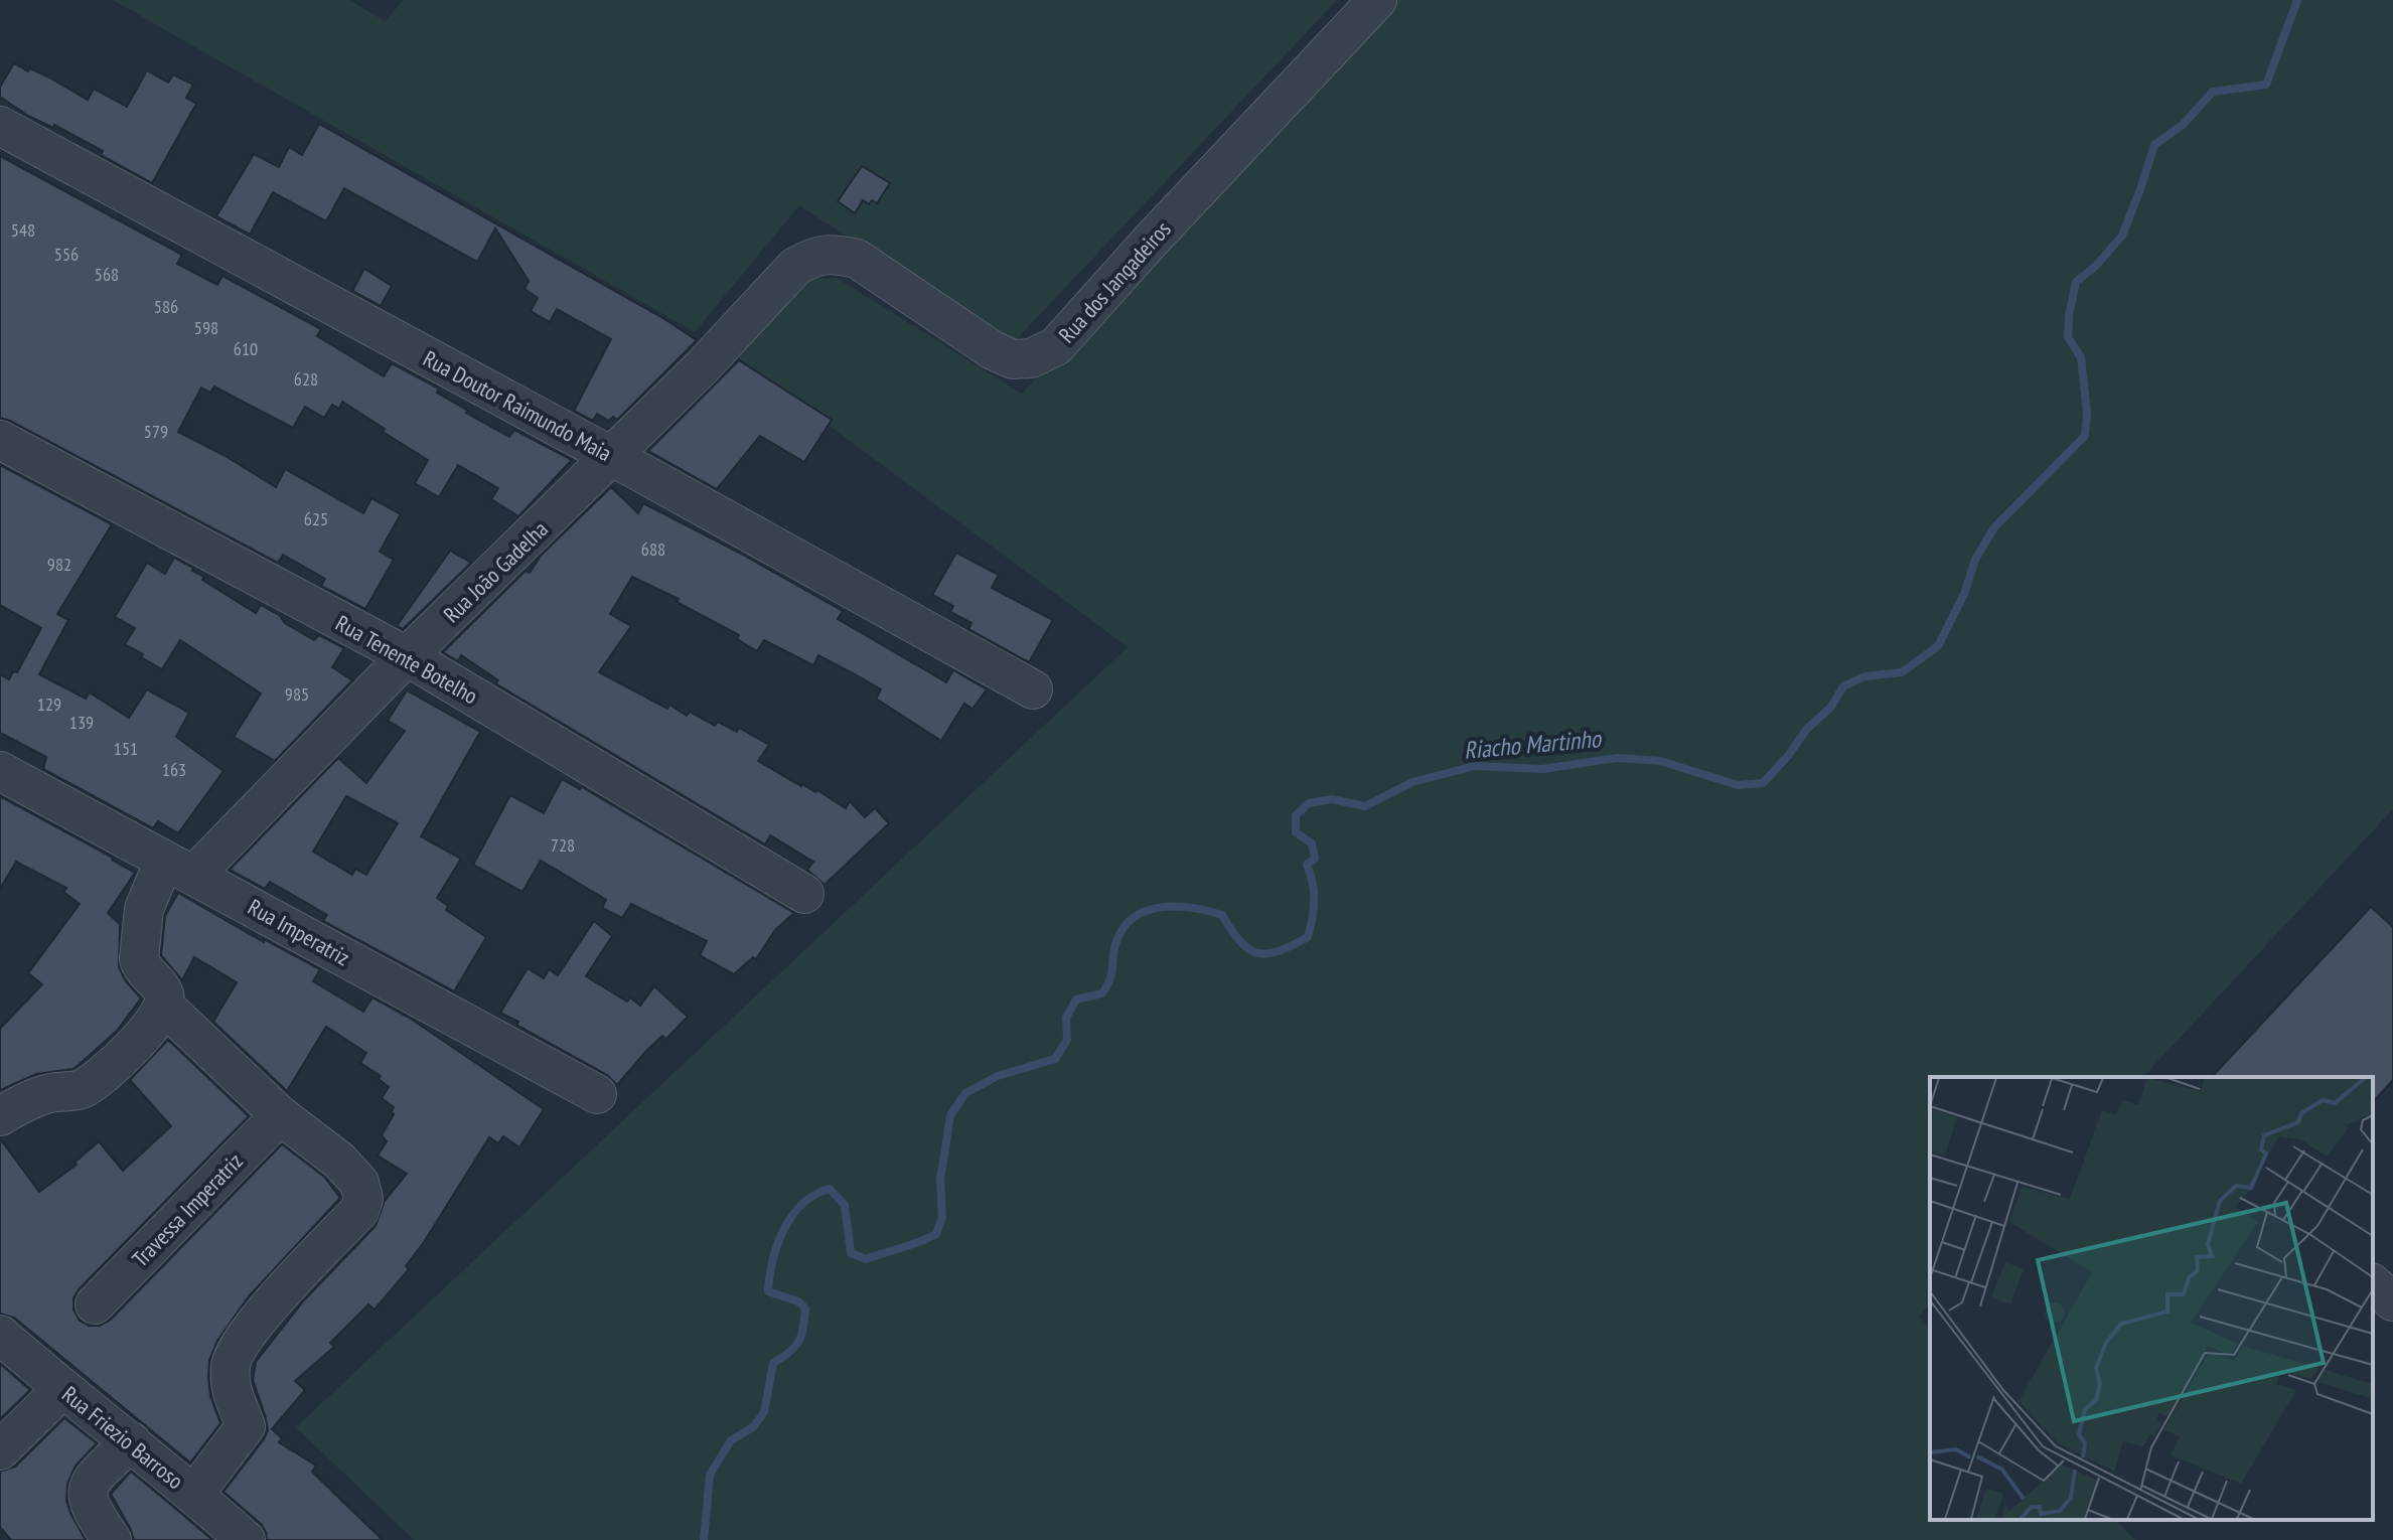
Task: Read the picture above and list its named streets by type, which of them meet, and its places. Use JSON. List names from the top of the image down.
{
  "streets": {
    "street": [
      "Rua dos Jangadeiros",
      "Rua Doutor Raimundo Maia",
      "Rua João Gadelha",
      "Rua Tenente Botelho",
      "Rua Imperatriz",
      "Travessa Imperatriz",
      "Rua Friezio Barroso"
    ]
  },
  "crossings": [
    ["Rua dos Jangadeiros", "Rua João Gadelha"],
    ["Rua Doutor Raimundo Maia", "Rua João Gadelha"],
    ["Rua João Gadelha", "Rua Tenente Botelho"],
    ["Rua João Gadelha", "Rua Imperatriz"]
  ],
  "water": ["Riacho Martinho"],
  "house_numbers": [
    "548",
    "556",
    "568",
    "586",
    "598",
    "610",
    "628",
    "579",
    "625",
    "688",
    "982",
    "985",
    "129",
    "139",
    "151",
    "163",
    "728"
  ]
}
